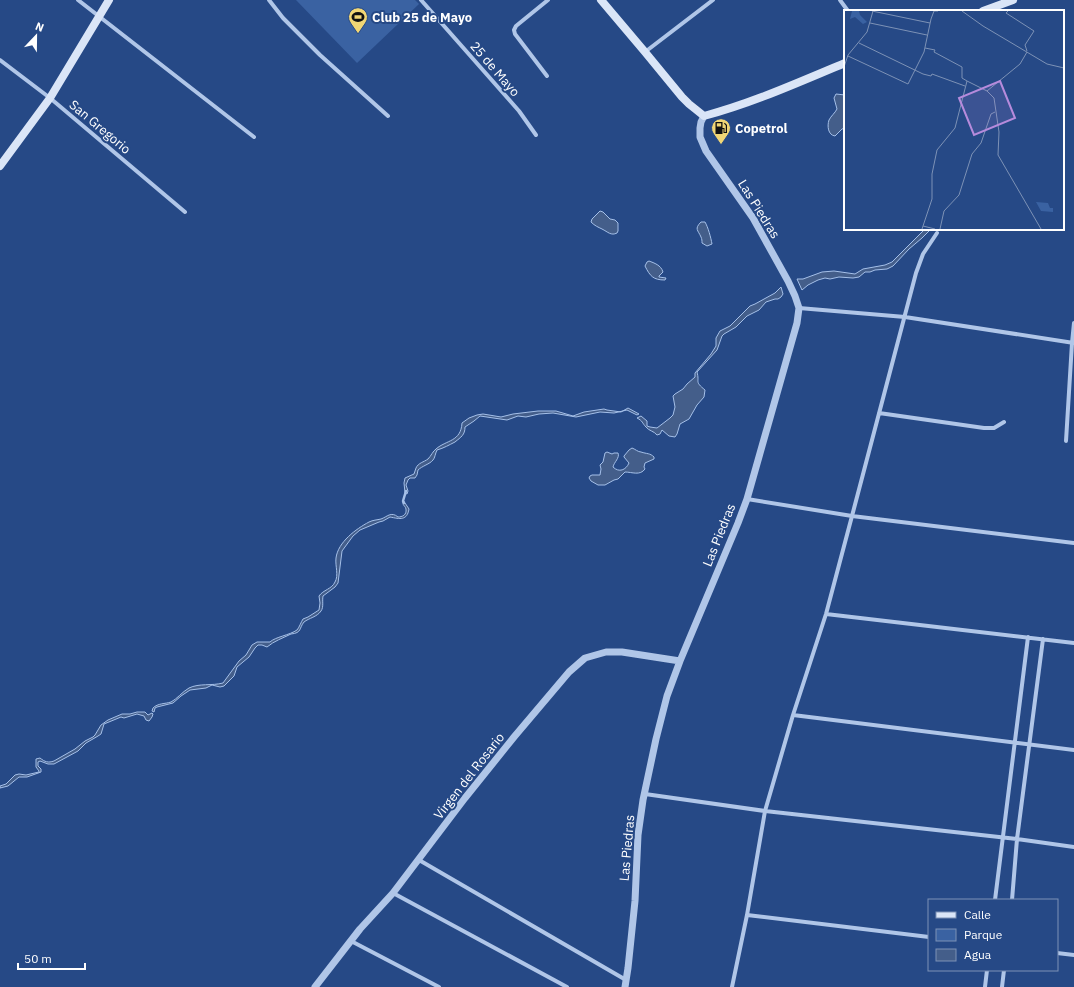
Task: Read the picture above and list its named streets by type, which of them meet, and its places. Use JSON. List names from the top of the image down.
{
  "streets": {
    "street": [
      "25 de Mayo",
      "San Gregorio",
      "Las Piedras",
      "Virgen del Rosario"
    ]
  },
  "crossings": [
    ["Las Piedras", "Virgen del Rosario"]
  ],
  "places": {
    "sports": ["Club 25 de Mayo"],
    "fuel station": ["Copetrol"]
  },
  "legend": ["Calle", "Parque", "Agua"],
  "scale_bar": "50 m",
  "north": "top"
}
